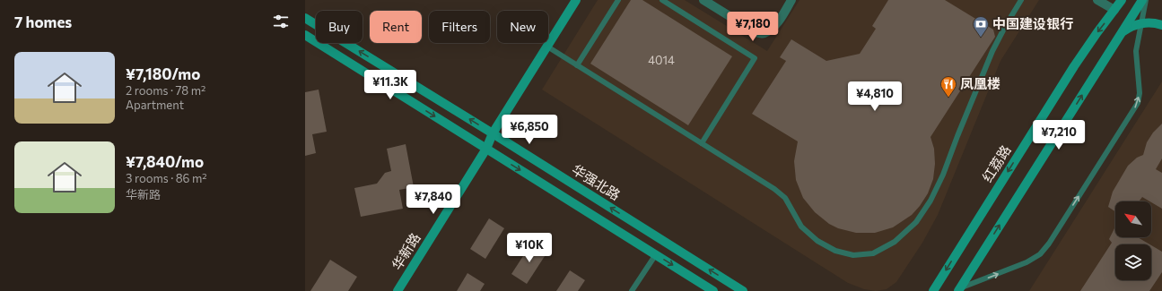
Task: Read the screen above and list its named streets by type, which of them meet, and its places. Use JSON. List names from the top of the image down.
{
  "streets": {
    "main road": ["红荔路", "华强北路", "华新路"]
  },
  "crossings": [
    ["华强北路", "华新路"]
  ],
  "places": {
    "bank": ["中国建设银行"],
    "restaurant": ["凤凰楼"]
  },
  "house_numbers": ["4014"],
  "north": "top left",
  "page": {
    "heading": "7 homes",
    "chip": [
      "Buy",
      "Rent",
      "Filters",
      "New"
    ],
    "price": [
      "¥7,180",
      "¥11.3K",
      "¥4,810",
      "¥6,850",
      "¥7,210",
      "¥7,840",
      "¥10K"
    ],
    "list": [
      {
        "name": "¥7,180/mo",
        "note": "2 rooms · 78 m² · Apartment"
      },
      {
        "name": "¥7,840/mo",
        "note": "3 rooms · 86 m² · 华新路"
      }
    ]
  }
}
